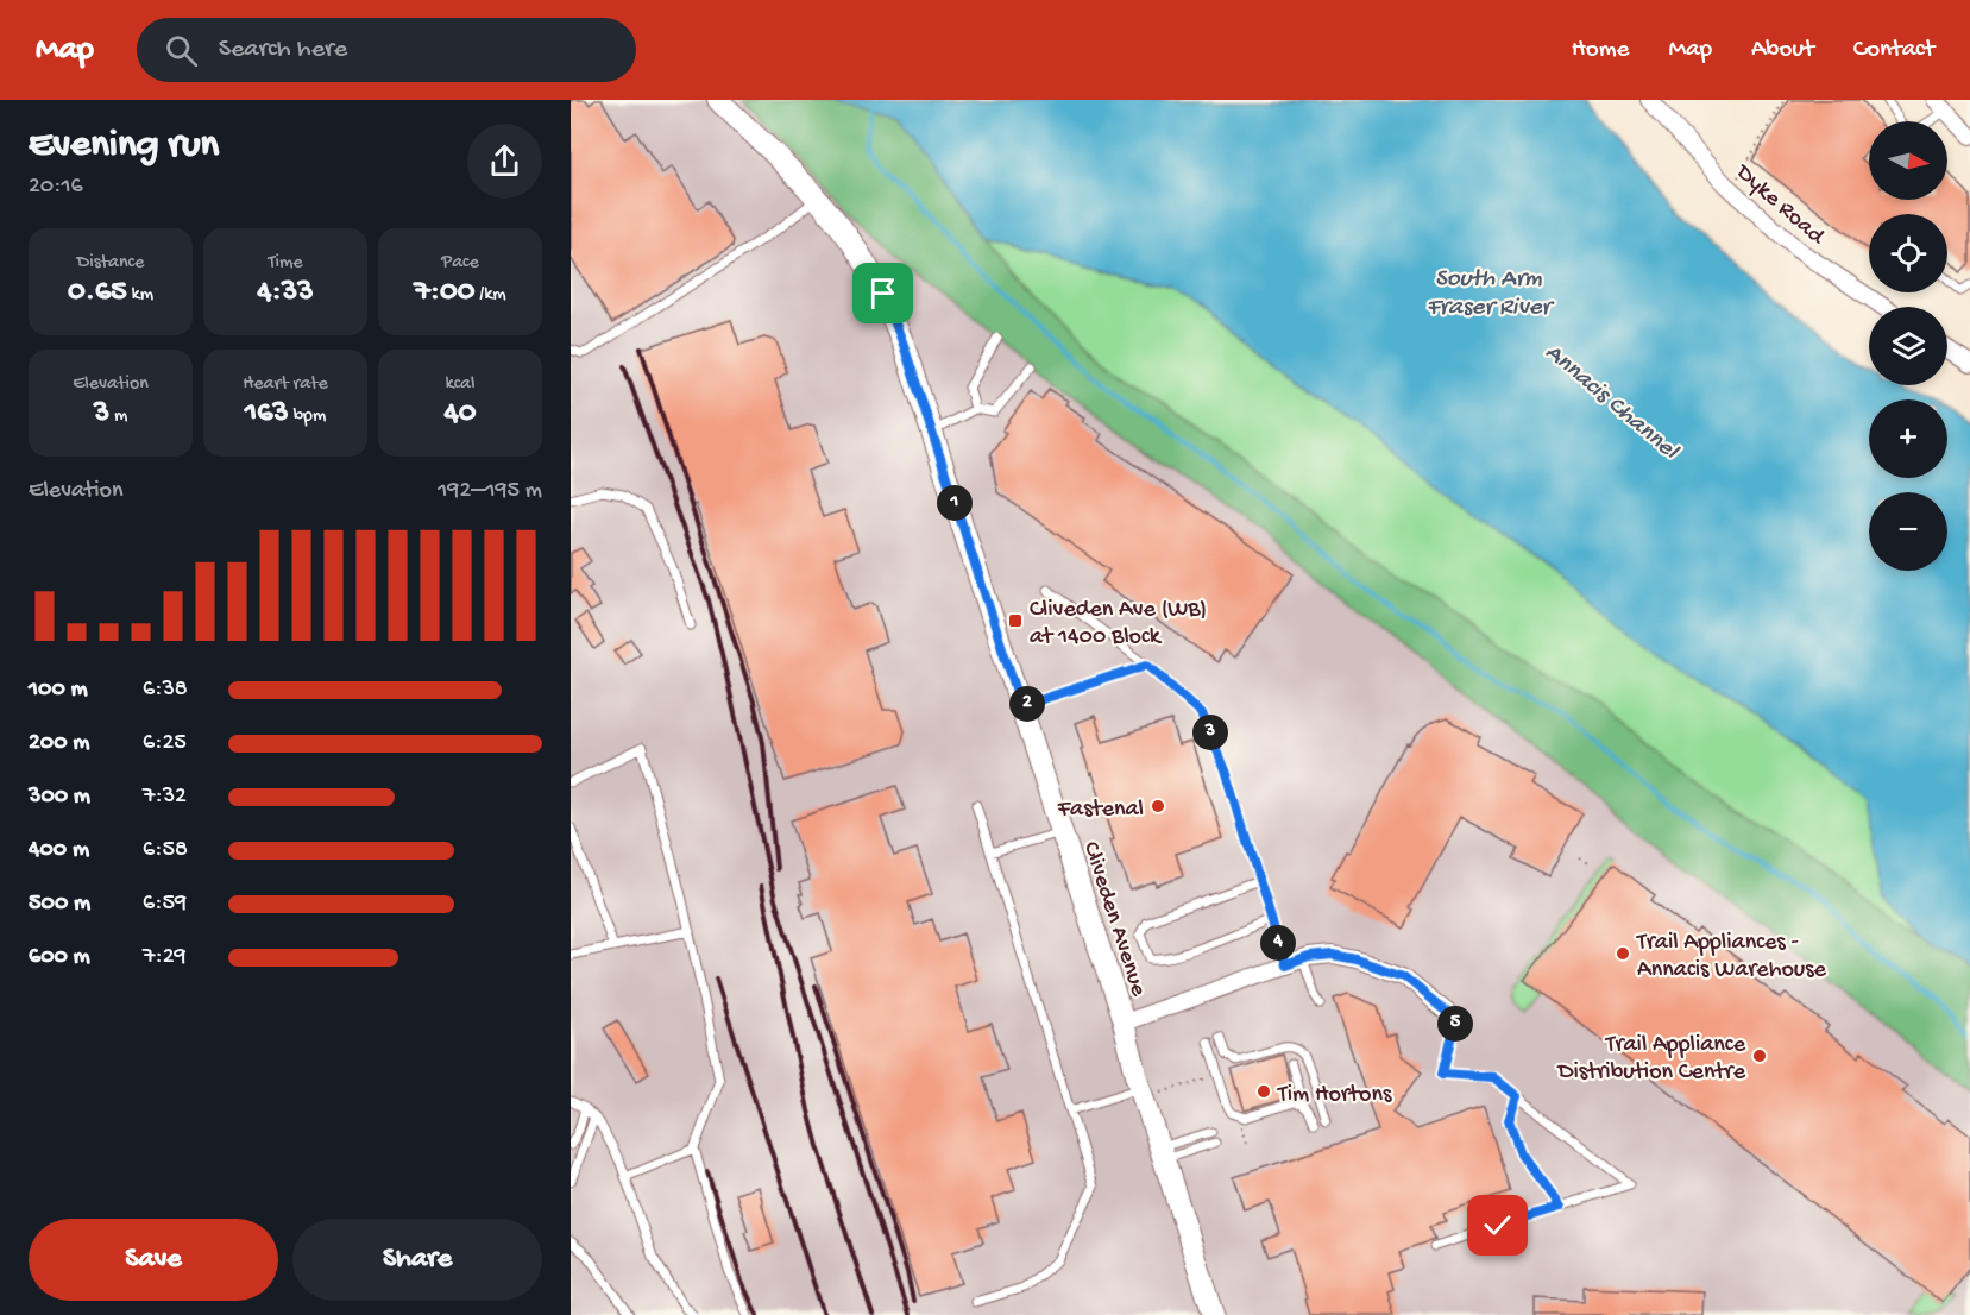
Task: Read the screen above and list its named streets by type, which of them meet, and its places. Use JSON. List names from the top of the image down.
{
  "streets": {
    "street": ["Dyke Road", "Cliveden Avenue"]
  },
  "water": ["South Arm Fraser River", "Annacis Channel"],
  "places": {
    "transit": ["Cliveden Ave (WB) at 1400 Block"],
    "other": [
      "Fastenal",
      "Trail Appliances - Annacis Warehouse",
      "Trail Appliance Distribution Centre",
      "Tim Hortons"
    ]
  },
  "north": "right",
  "page": {
    "header": "Map",
    "search": "Search here",
    "nav": [
      "Home",
      "Map",
      "About",
      "Contact"
    ],
    "heading": ["Evening run", "20:16"],
    "map_buttons": ["+", "−"],
    "stats": [
      ["Distance", "0.65 km"],
      ["Time", "4:33"],
      ["Pace", "7:00 /km"],
      ["Elevation", "3 m"],
      ["Heart rate", "163 bpm"],
      ["kcal", "40"]
    ],
    "chart": ["Elevation", "192–195 m"],
    "pins": [
      "1",
      "2",
      "3",
      "4",
      "5"
    ],
    "list": [
      {
        "name": "100 m",
        "note": "6:38"
      },
      {
        "name": "200 m",
        "note": "6:25"
      },
      {
        "name": "300 m",
        "note": "7:32"
      },
      {
        "name": "400 m",
        "note": "6:58"
      },
      {
        "name": "500 m",
        "note": "6:59"
      },
      {
        "name": "600 m",
        "note": "7:29"
      }
    ],
    "buttons": ["Save", "Share"]
  }
}
